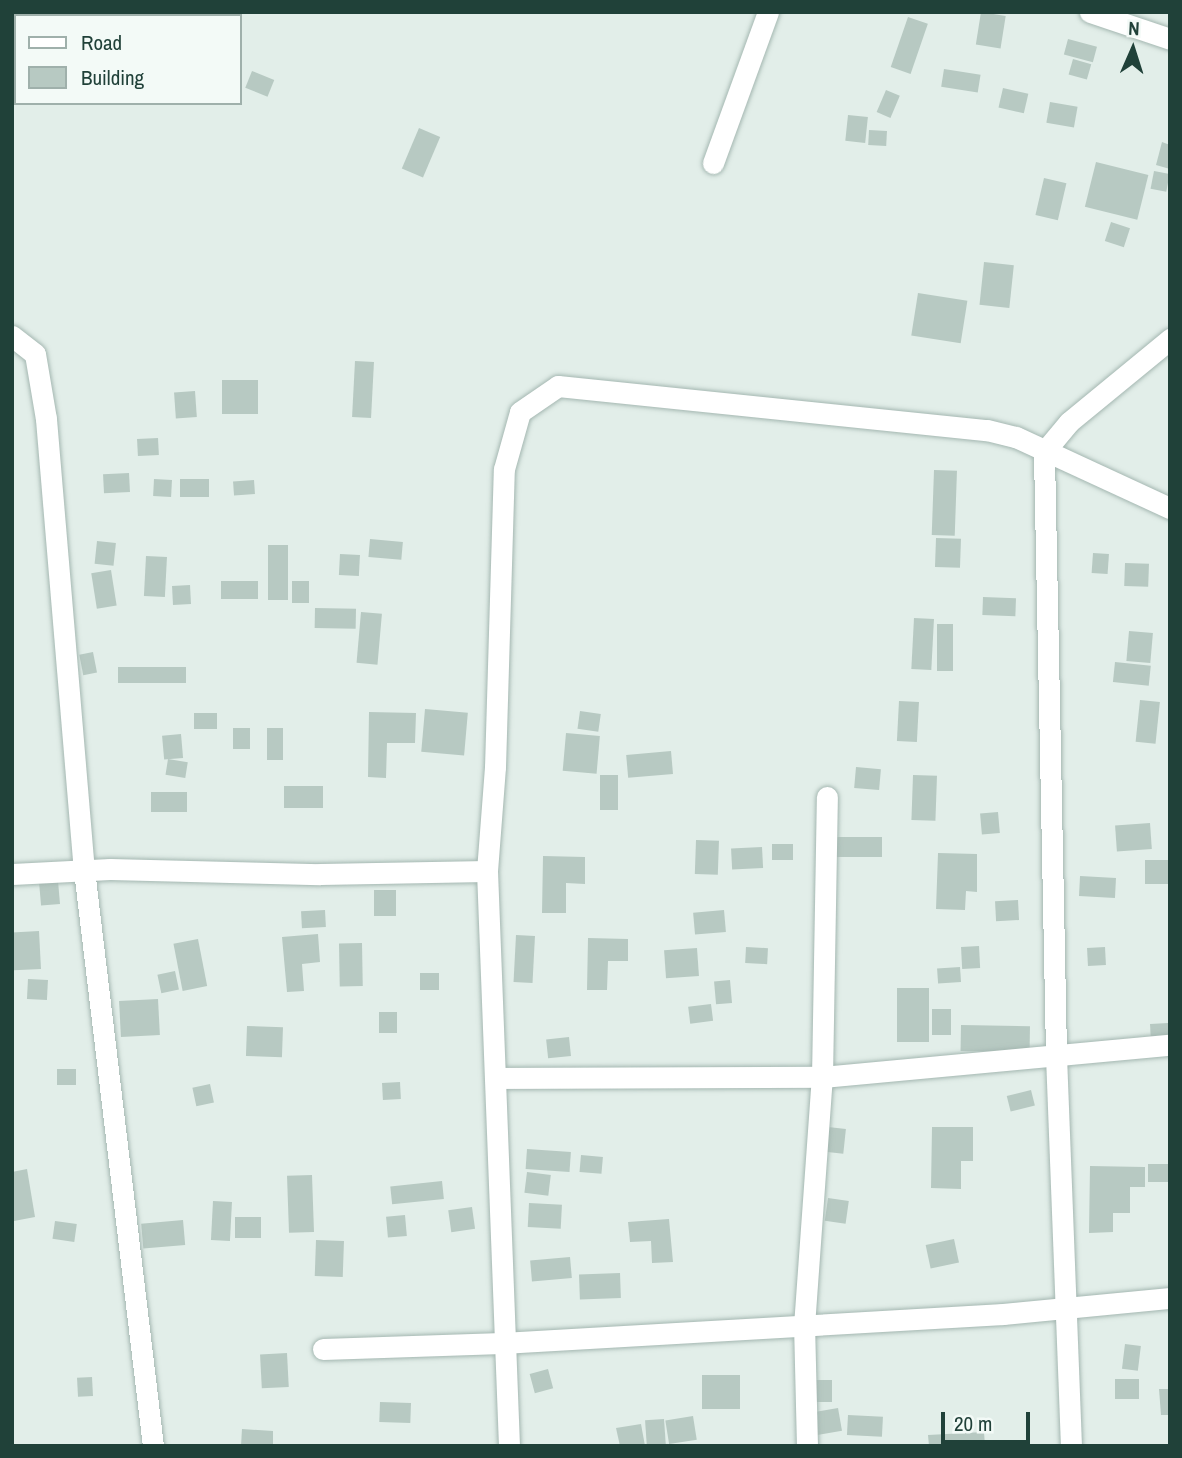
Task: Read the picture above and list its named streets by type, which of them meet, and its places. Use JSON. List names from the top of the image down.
{
  "legend": ["Road", "Building"],
  "scale_bar": "20 m",
  "north": "top"
}
